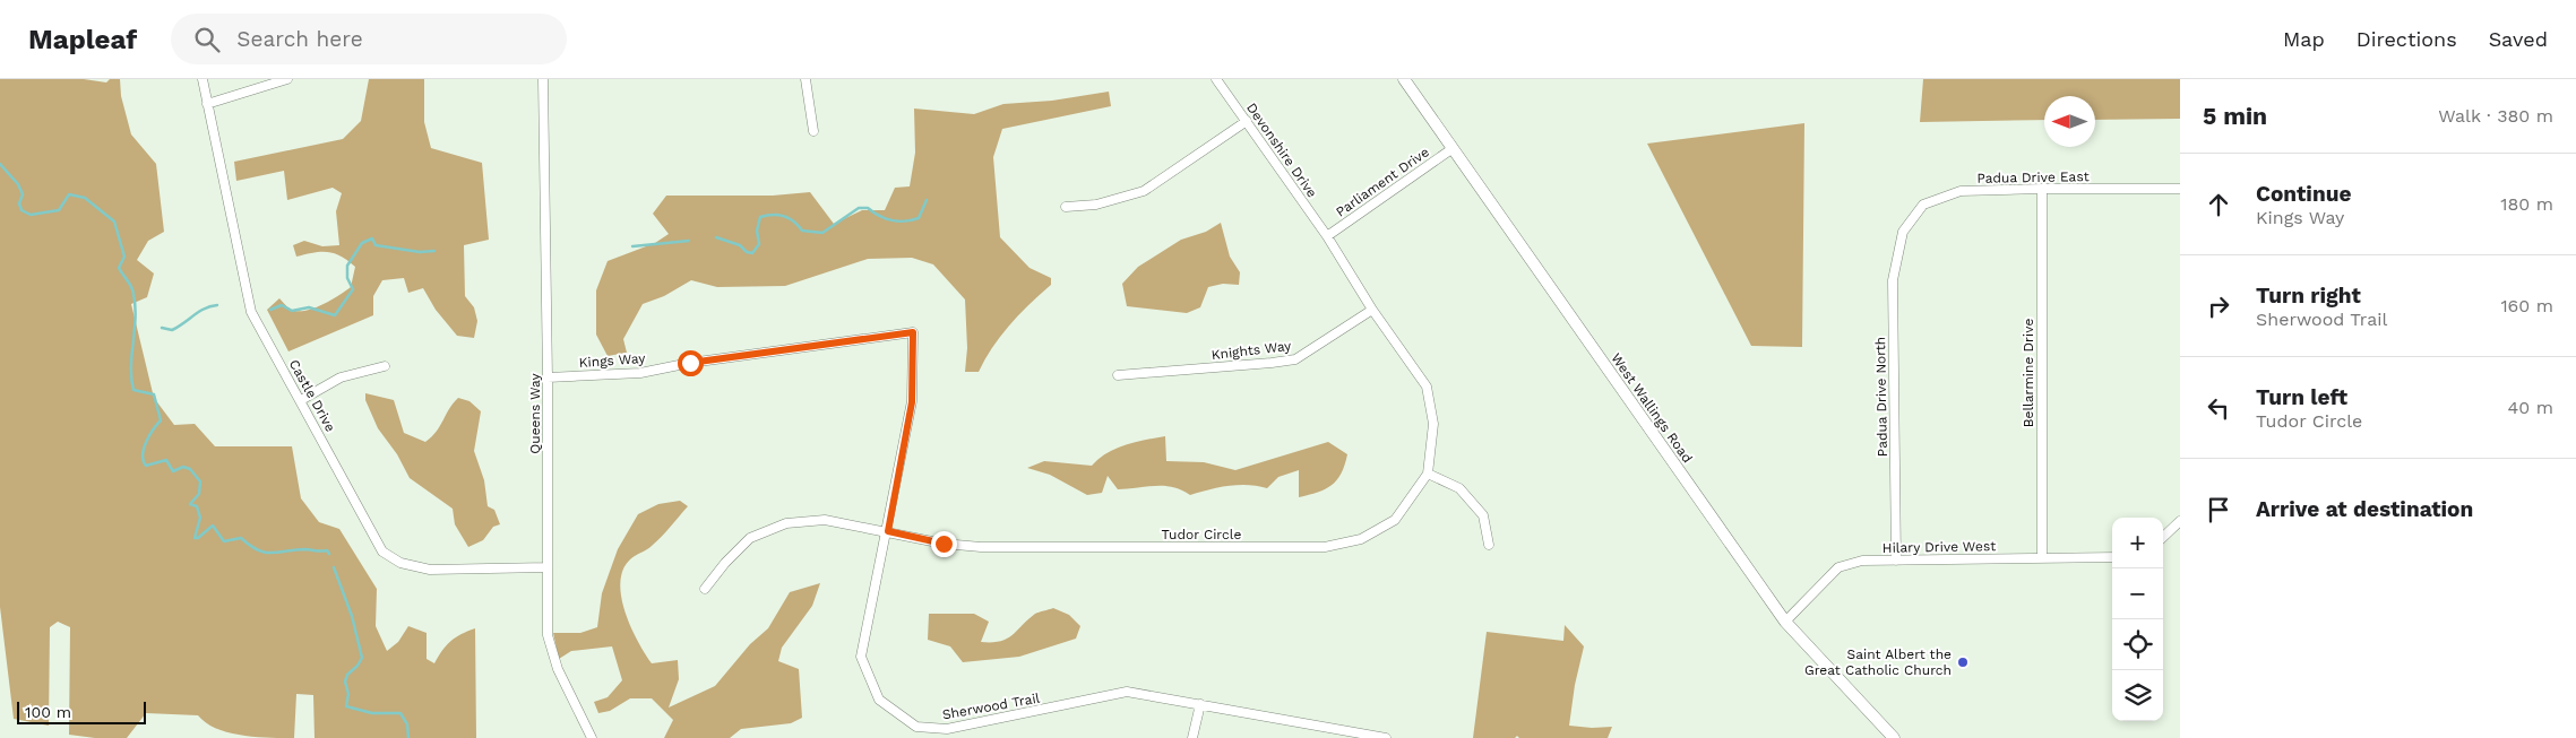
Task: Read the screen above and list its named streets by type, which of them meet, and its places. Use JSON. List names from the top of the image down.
{
  "streets": {
    "street": [
      "Devonshire Drive",
      "Padua Drive East",
      "Parliament Drive",
      "Knights Way",
      "Kings Way",
      "Bellarmine Drive",
      "Castle Drive",
      "Padua Drive North",
      "West Wallings Road",
      "Queens Way",
      "Tudor Circle",
      "Hilary Drive West",
      "Sherwood Trail"
    ]
  },
  "crossings": [
    ["Devonshire Drive", "Parliament Drive"],
    ["Devonshire Drive", "Tudor Circle"],
    ["Padua Drive East", "Bellarmine Drive"],
    ["Padua Drive East", "Padua Drive North"],
    ["Parliament Drive", "West Wallings Road"],
    ["Parliament Drive", "Tudor Circle"],
    ["Knights Way", "Tudor Circle"],
    ["Kings Way", "Queens Way"],
    ["Kings Way", "Sherwood Trail"],
    ["Bellarmine Drive", "Hilary Drive West"],
    ["Castle Drive", "Queens Way"],
    ["Padua Drive North", "Hilary Drive West"],
    ["West Wallings Road", "Hilary Drive West"],
    ["Tudor Circle", "Sherwood Trail"]
  ],
  "places": ["Saint Albert the Great Catholic Church"],
  "scale_bar": "100 m",
  "north": "left",
  "page": {
    "header": "Mapleaf",
    "search": "Search here",
    "nav": ["Map", "Directions", "Saved"],
    "heading": ["5 min", "Walk · 380 m"],
    "list": [
      ["Continue", "Kings Way", "180 m"],
      ["Turn right", "Sherwood Trail", "160 m"],
      ["Turn left", "Tudor Circle", "40 m"],
      "Arrive at destination"
    ],
    "map_buttons": ["+", "−"],
    "scale": "100 m"
  }
}
